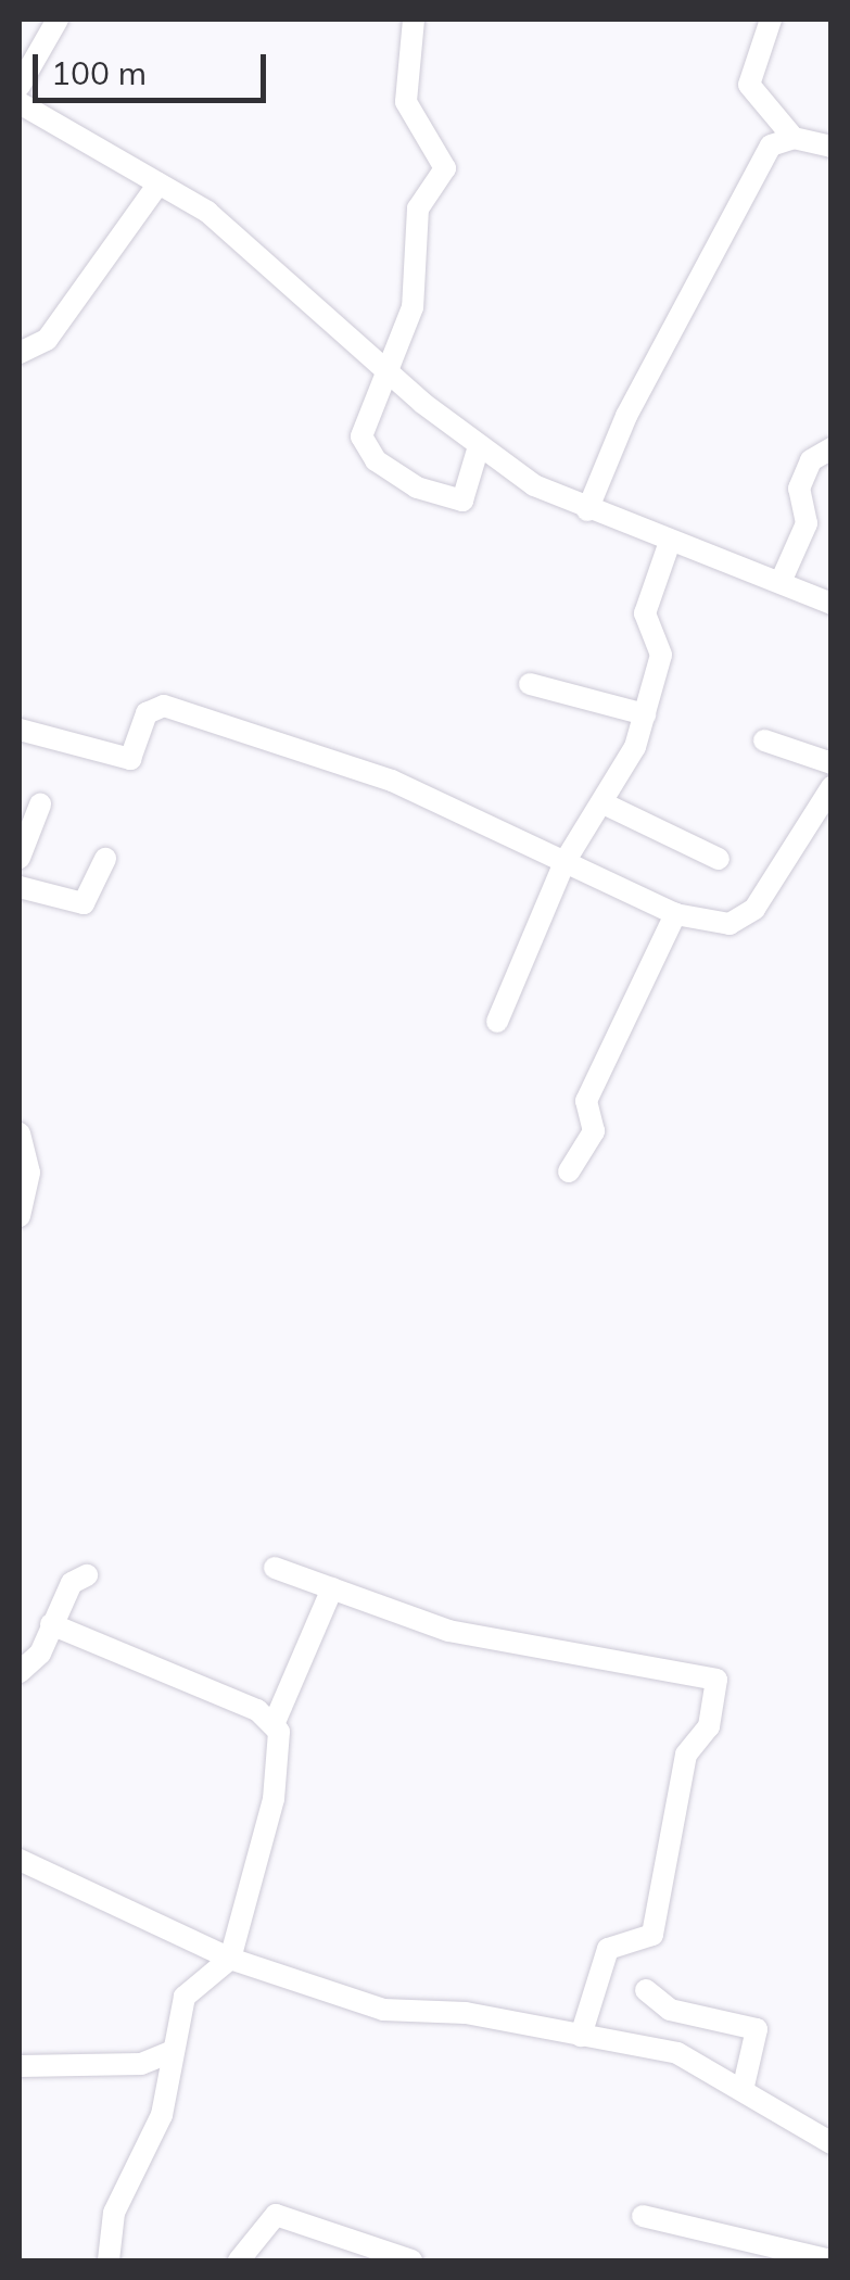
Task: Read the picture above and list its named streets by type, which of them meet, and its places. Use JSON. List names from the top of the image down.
{
  "scale_bar": "100 m"
}
